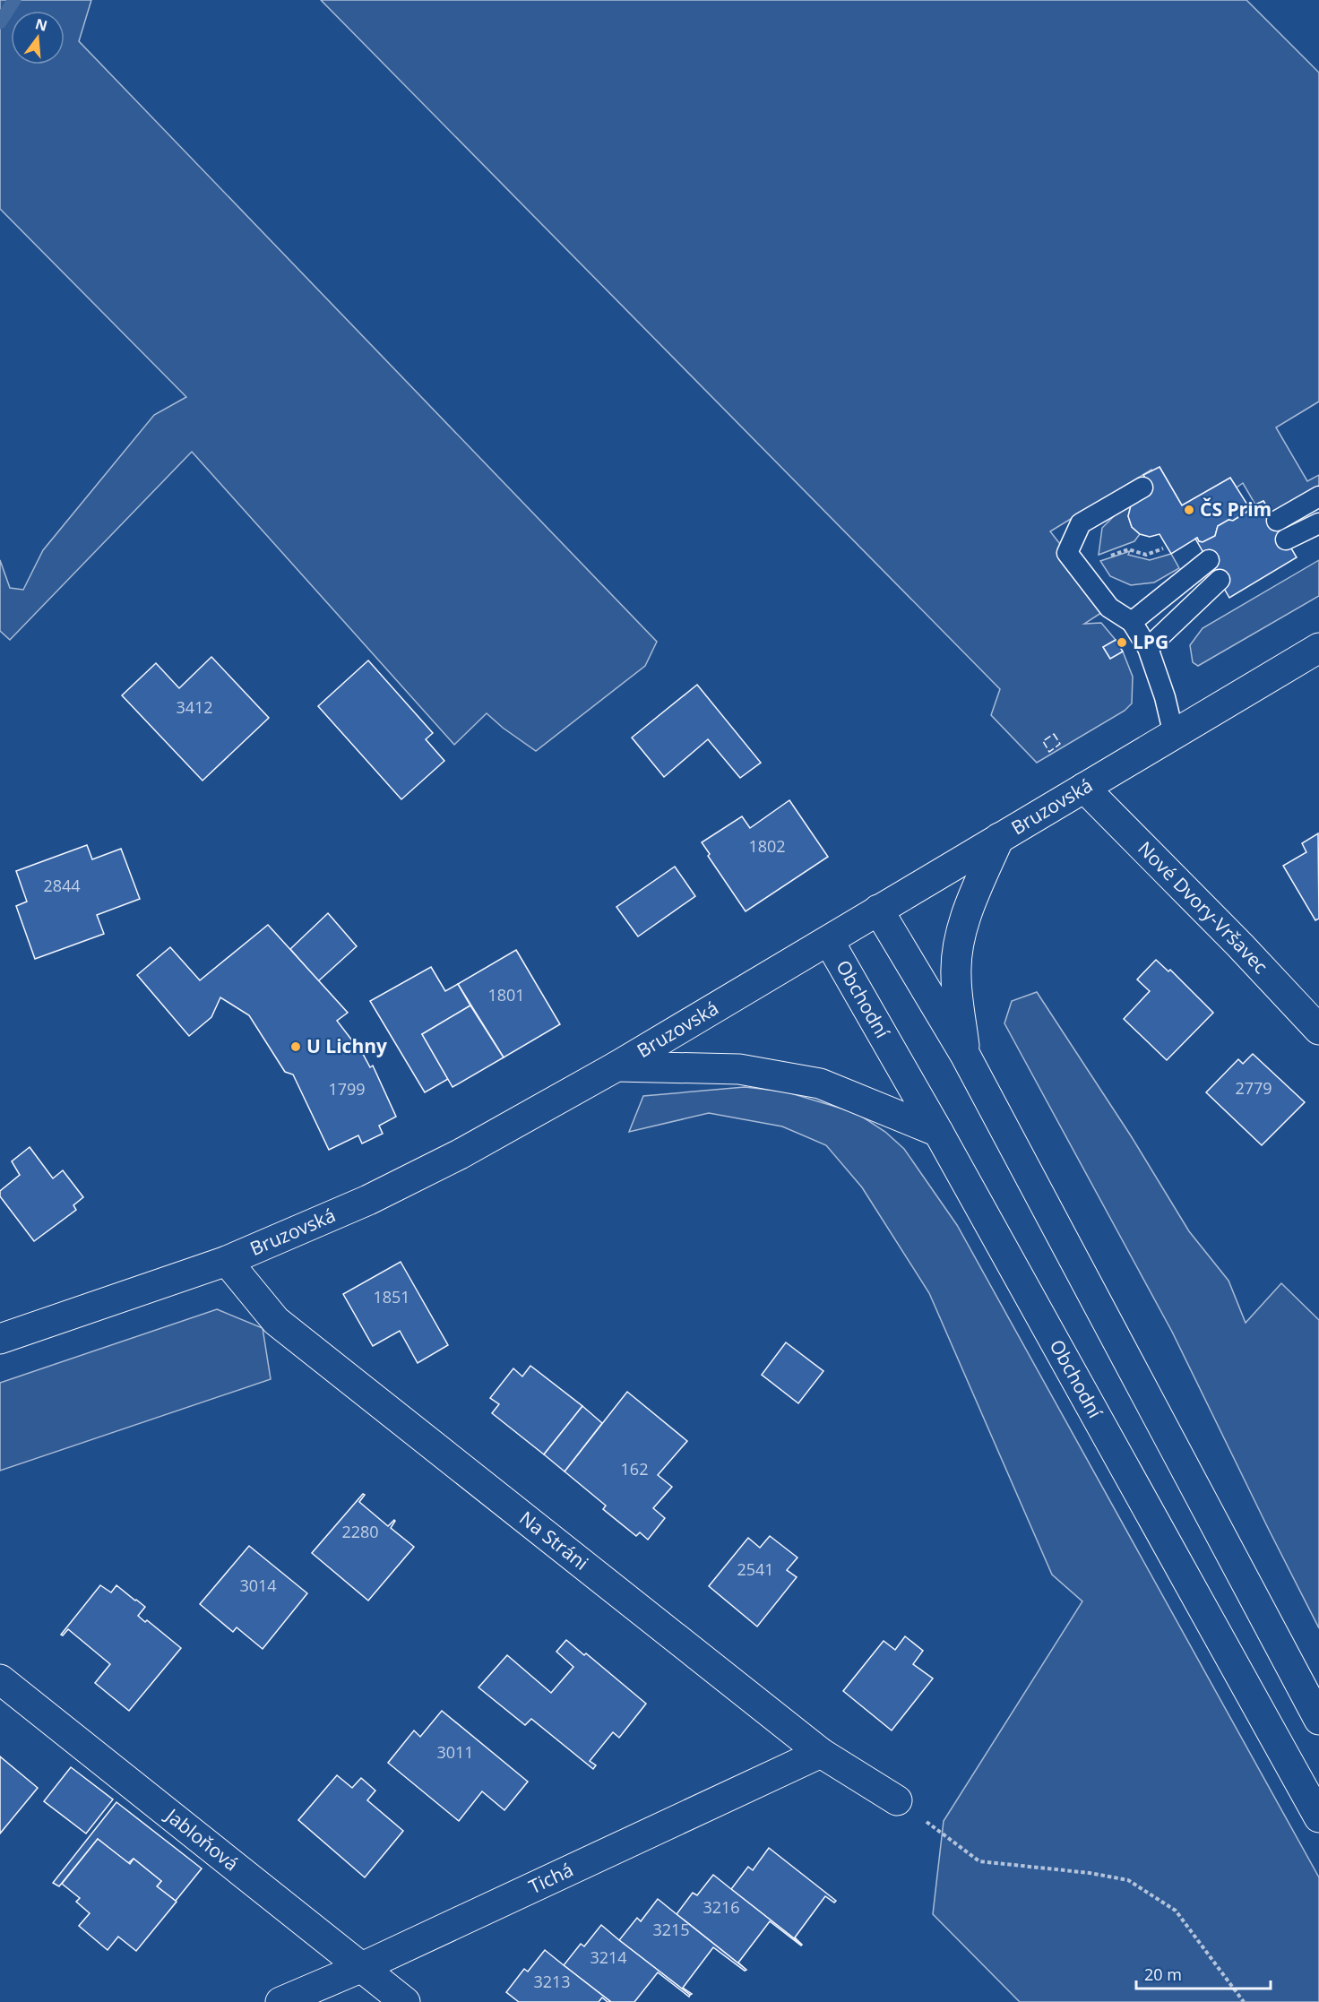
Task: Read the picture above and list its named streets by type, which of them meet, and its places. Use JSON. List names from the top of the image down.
{
  "streets": {
    "main road": [
      "Bruzovská",
      "Nové Dvory-Vršavec",
      "Obchodní",
      "Na Stráni",
      "Jabloňová",
      "Tichá"
    ]
  },
  "crossings": [
    ["Bruzovská", "Nové Dvory-Vršavec"],
    ["Bruzovská", "Obchodní"],
    ["Bruzovská", "Na Stráni"],
    ["Na Stráni", "Tichá"],
    ["Jabloňová", "Tichá"]
  ],
  "places": ["ČS Prim", "LPG", "U Lichny"],
  "house_numbers": [
    "3412",
    "1802",
    "2844",
    "1801",
    "2779",
    "1799",
    "1851",
    "162",
    "2280",
    "2541",
    "3014",
    "3011",
    "3216",
    "3215",
    "3214",
    "3213"
  ],
  "scale_bar": "20 m",
  "north": "top"
}
